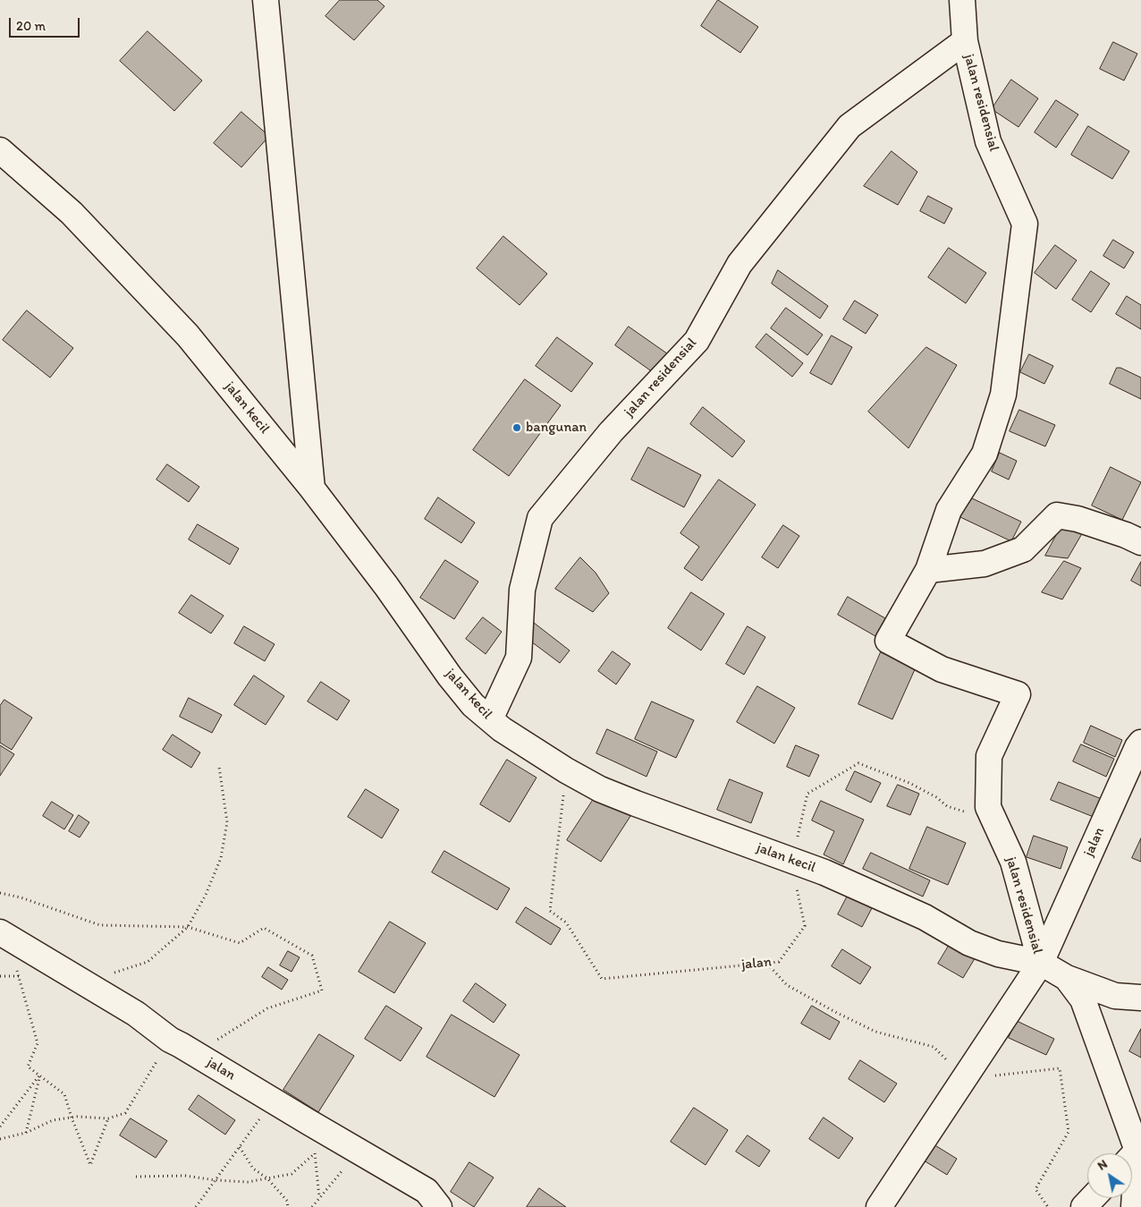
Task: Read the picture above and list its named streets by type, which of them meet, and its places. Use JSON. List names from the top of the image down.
{
  "streets": {
    "street": ["jalan residensial", "jalan kecil", "jalan"]
  },
  "crossings": [
    ["jalan residensial", "jalan kecil"],
    ["jalan residensial", "jalan"],
    ["jalan kecil", "jalan"]
  ],
  "places": ["bangunan"],
  "scale_bar": "20 m",
  "north": "top left"
}
